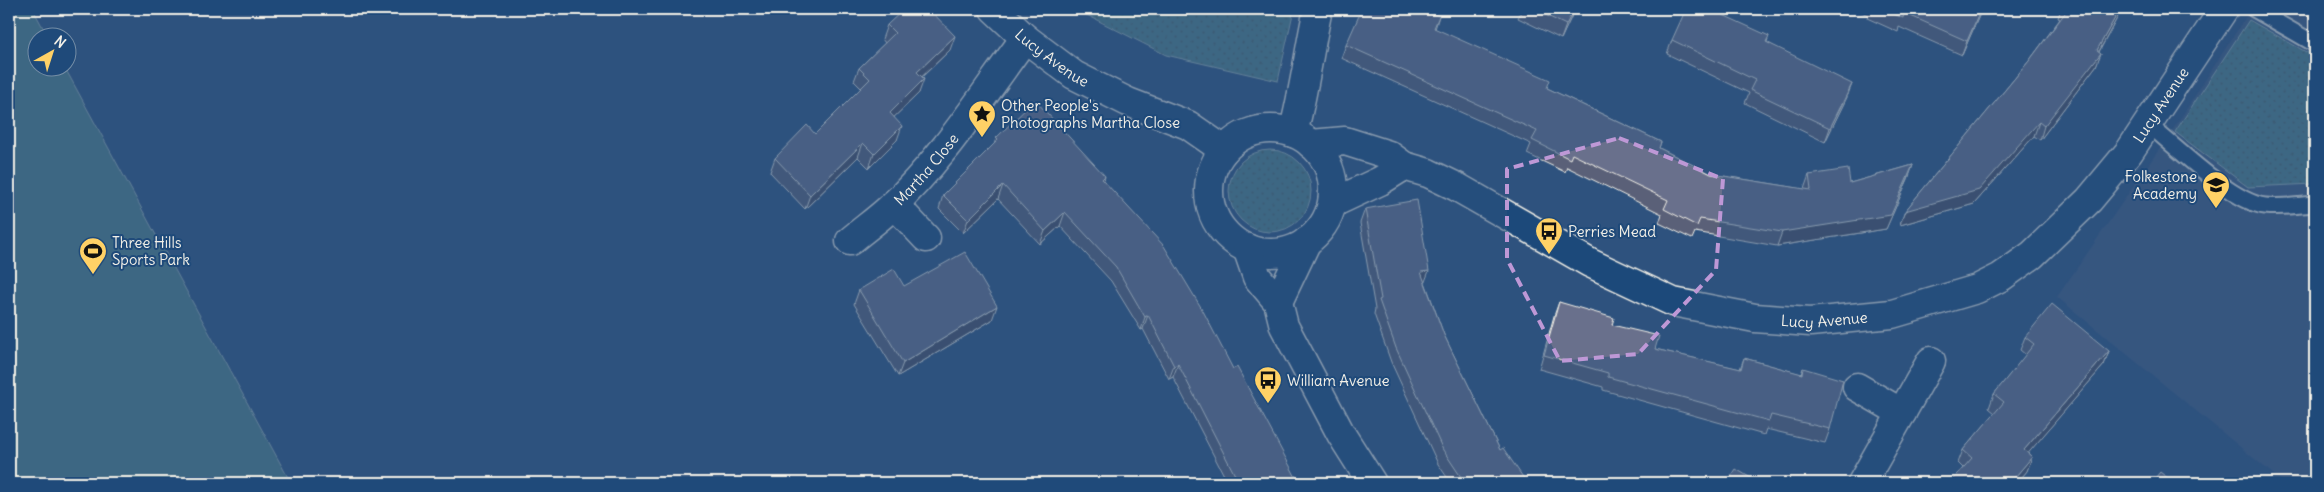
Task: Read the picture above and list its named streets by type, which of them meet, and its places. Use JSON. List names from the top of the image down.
{
  "streets": {
    "street": ["Lucy Avenue", "Martha Close"]
  },
  "crossings": [
    ["Lucy Avenue", "Martha Close"]
  ],
  "places": {
    "place": ["Other People's Photographs Martha Close"],
    "school or university": ["Folkestone Academy"],
    "bus stop": ["Perries Mead", "William Avenue"],
    "sports": ["Three Hills Sports Park"]
  },
  "north": "top right"
}
